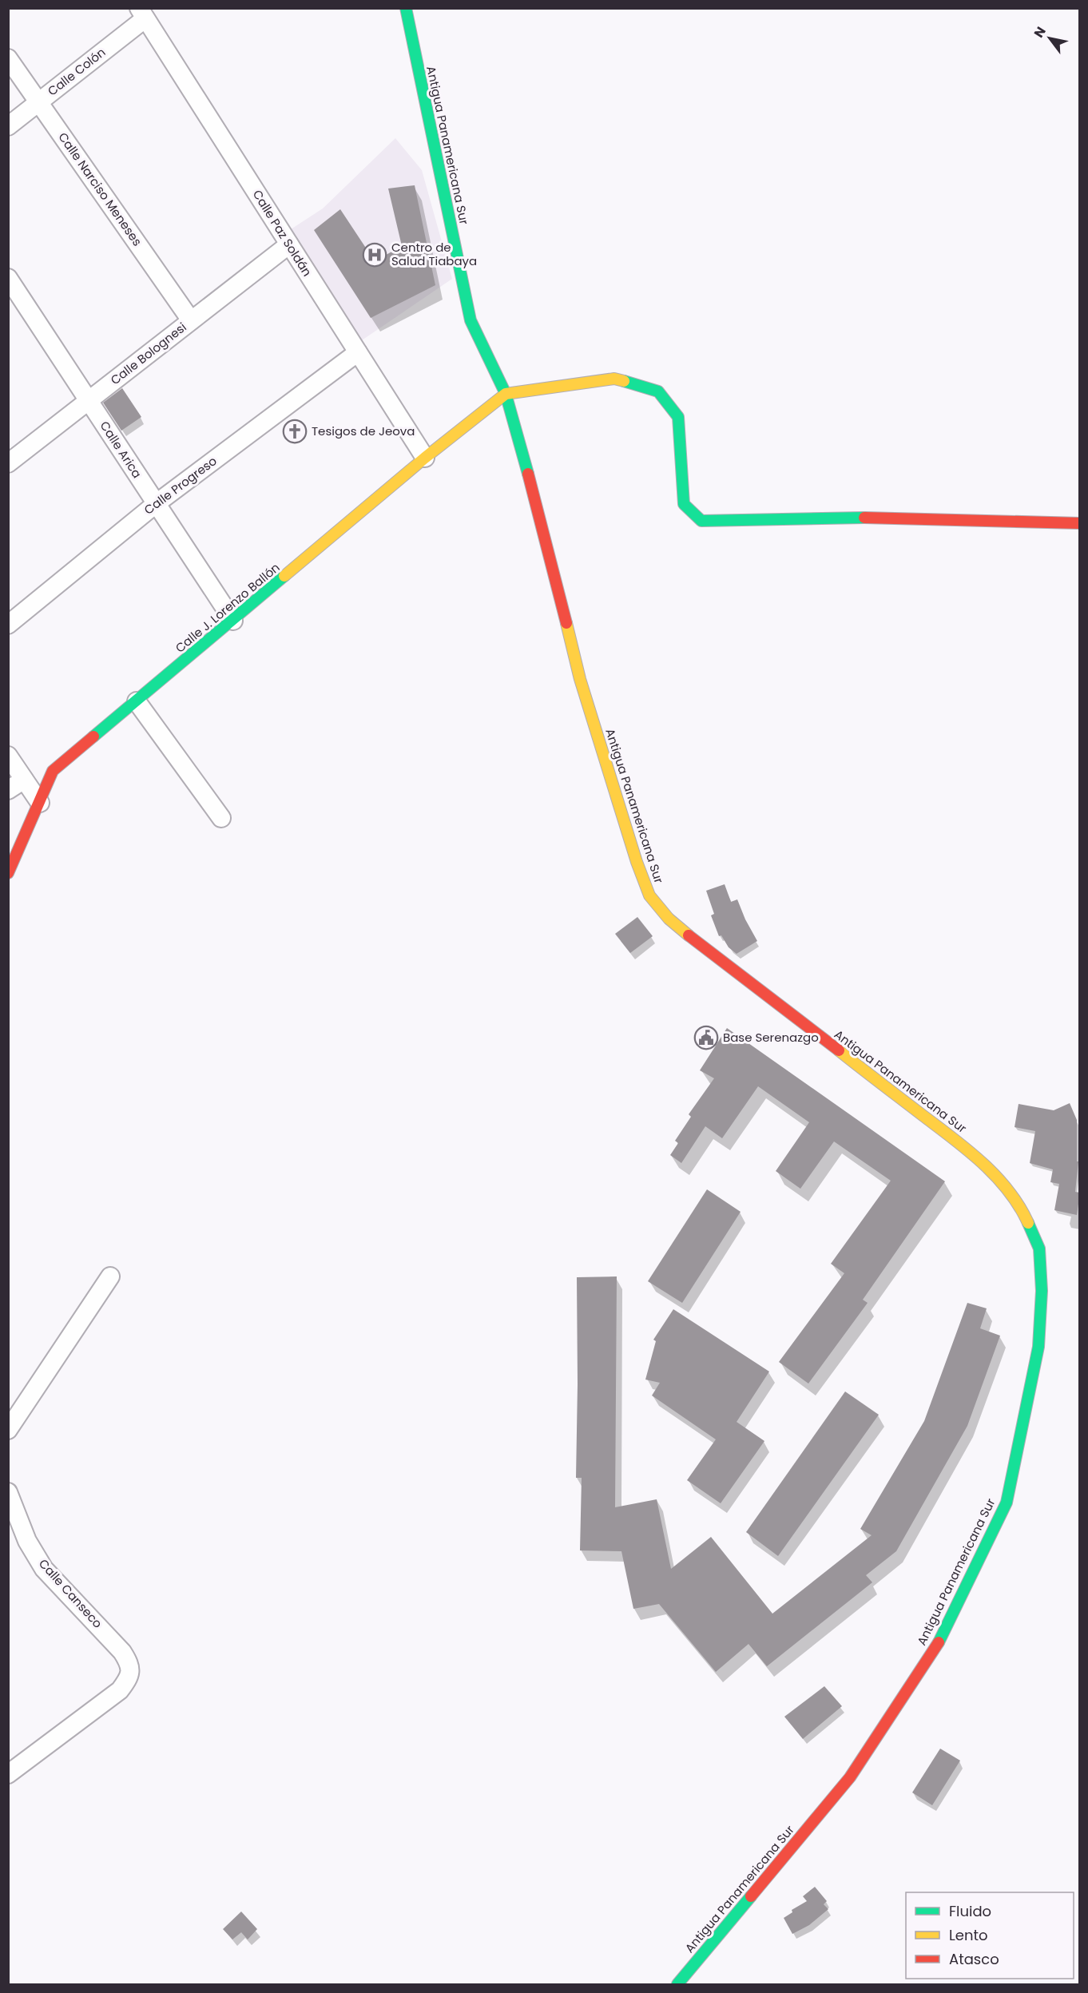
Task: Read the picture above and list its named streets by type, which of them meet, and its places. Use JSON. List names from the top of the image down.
{
  "streets": {
    "main road": ["Antigua Panamericana Sur", "Calle J. Lorenzo Ballón"],
    "street": [
      "Calle Colón",
      "Calle Narciso Meneses",
      "Calle Paz Soldán",
      "Calle Bolognesi",
      "Calle Arica",
      "Calle Progreso",
      "Calle Canseco"
    ]
  },
  "crossings": [
    ["Calle Colón", "Calle Narciso Meneses"],
    ["Calle Colón", "Calle Paz Soldán"],
    ["Antigua Panamericana Sur", "Calle J. Lorenzo Ballón"],
    ["Calle Narciso Meneses", "Calle Bolognesi"],
    ["Calle Paz Soldán", "Calle Bolognesi"],
    ["Calle Paz Soldán", "Calle Progreso"],
    ["Calle Paz Soldán", "Calle J. Lorenzo Ballón"],
    ["Calle Bolognesi", "Calle Arica"],
    ["Calle Arica", "Calle Progreso"],
    ["Calle Arica", "Calle J. Lorenzo Ballón"]
  ],
  "places": {
    "hospital": ["Centro de Salud Tiabaya"],
    "church": ["Tesigos de Jeova"],
    "public building": ["Base Serenazgo"]
  },
  "legend": ["Fluido", "Lento", "Atasco"],
  "north": "top left"
}
